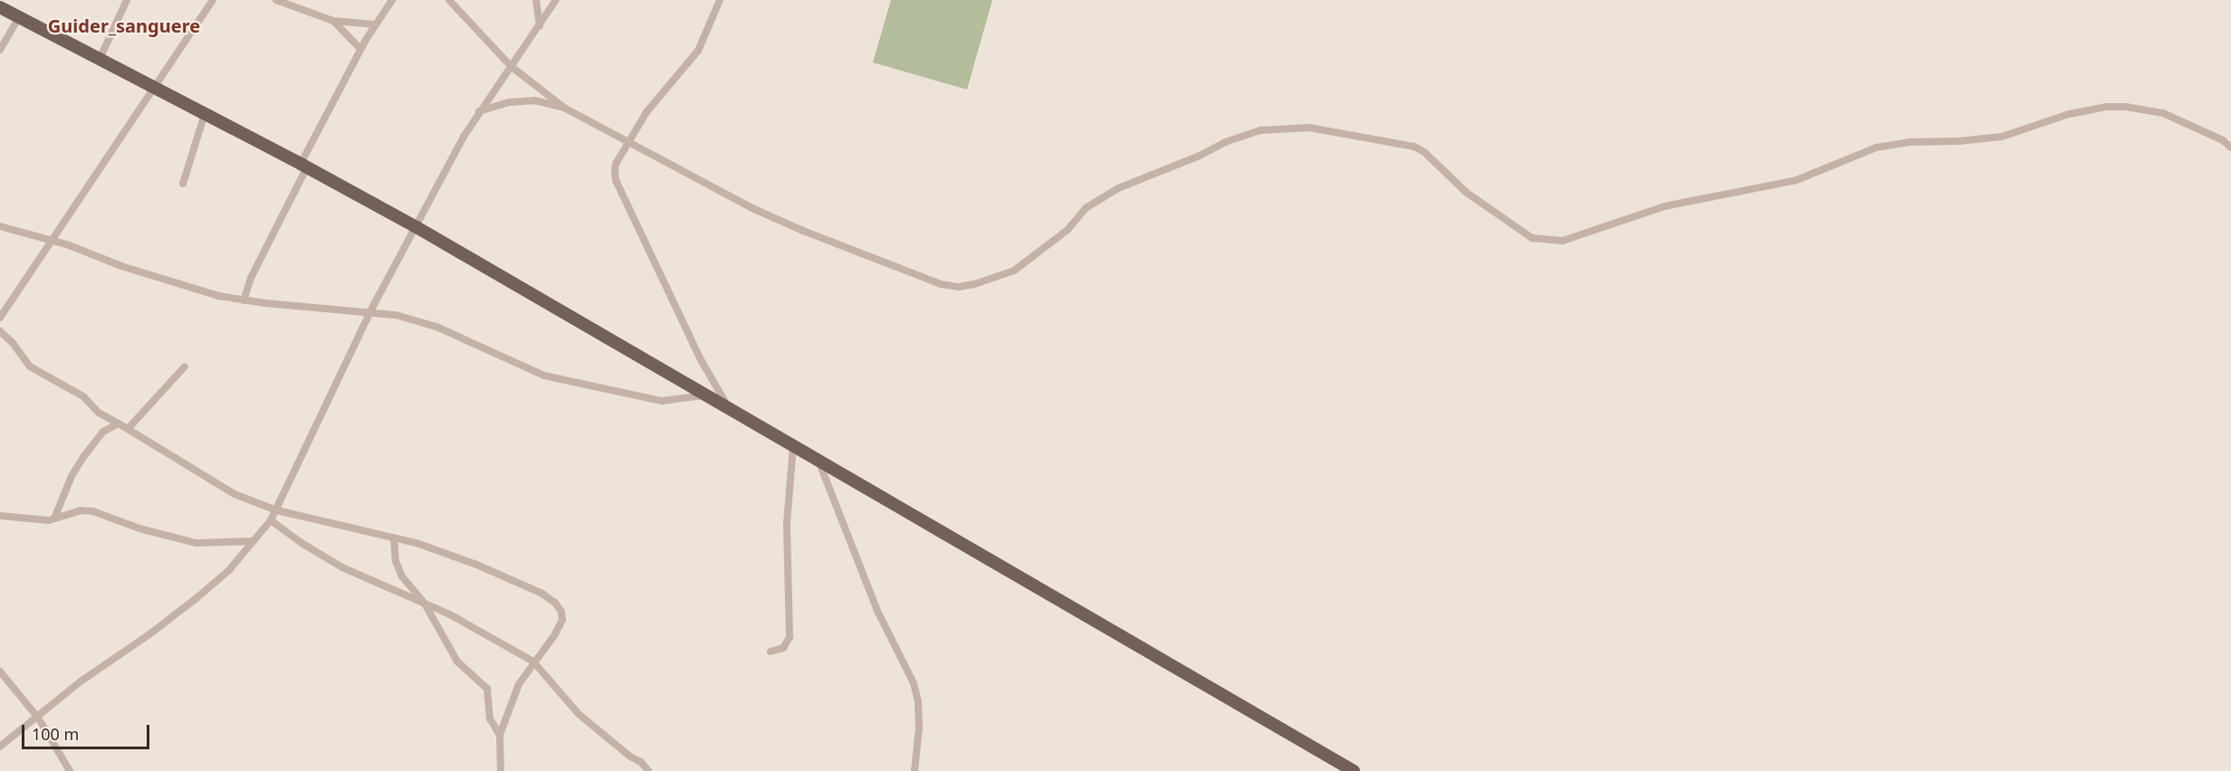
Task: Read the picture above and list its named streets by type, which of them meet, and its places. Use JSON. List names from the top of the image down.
{
  "districts": ["Guider_sanguere"],
  "scale_bar": "100 m"
}
